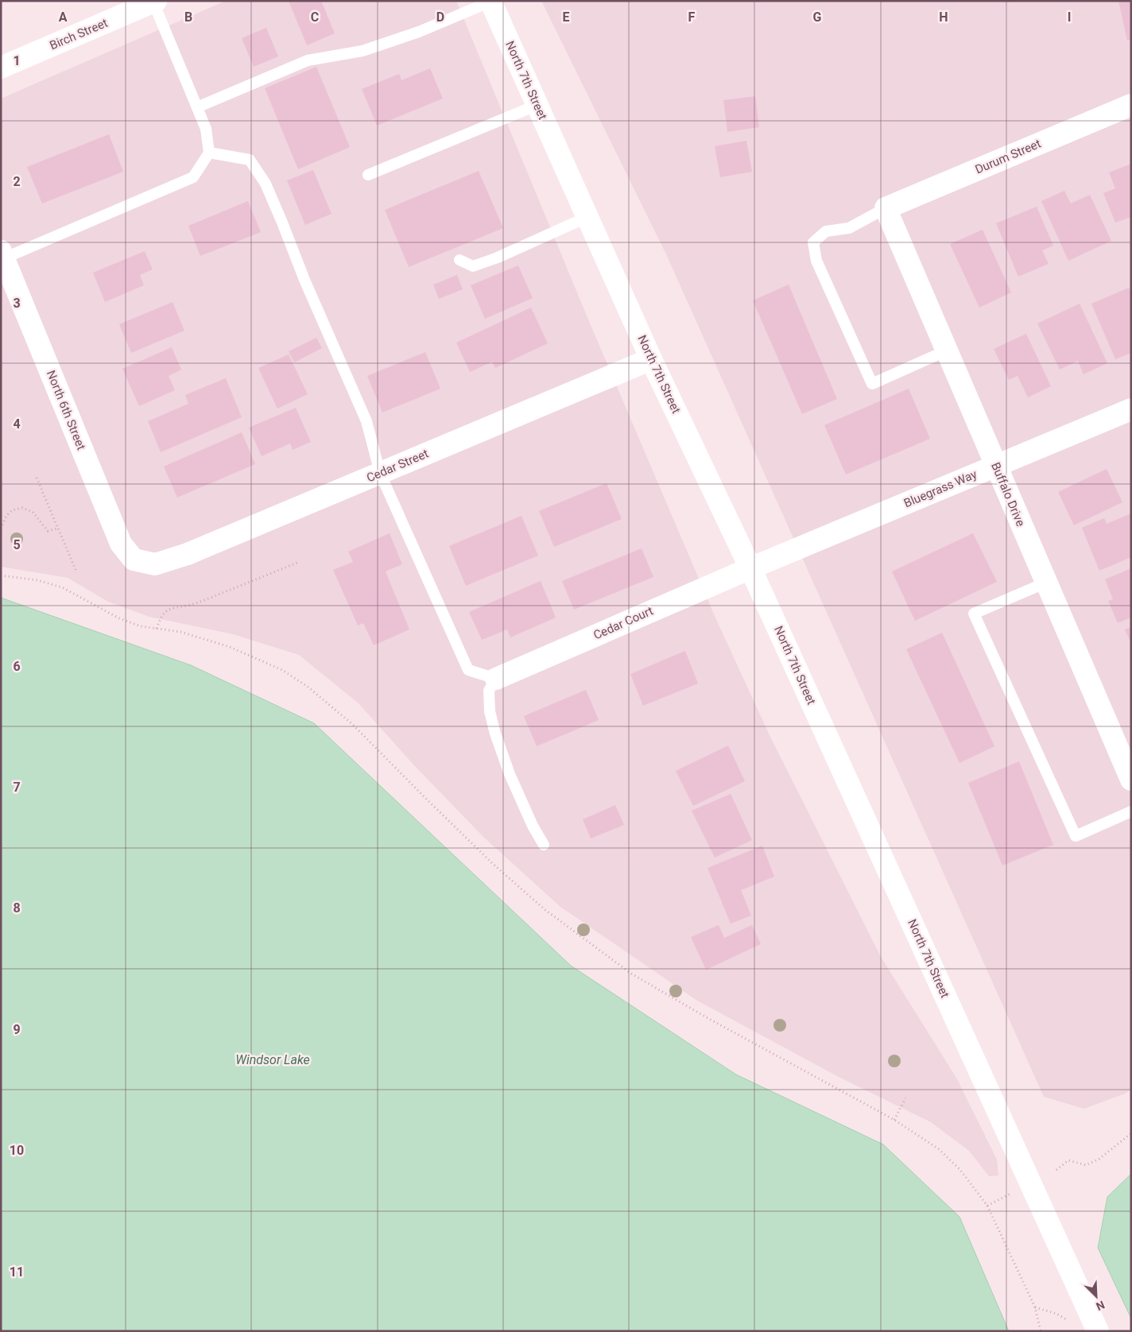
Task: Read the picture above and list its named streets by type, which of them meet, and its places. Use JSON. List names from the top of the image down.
{
  "streets": {
    "street": [
      "Birch Street",
      "North 7th Street",
      "Durum Street",
      "North 6th Street",
      "Cedar Street",
      "Bluegrass Way",
      "Buffalo Drive",
      "Cedar Court"
    ]
  },
  "crossings": [
    ["North 7th Street", "Cedar Street"],
    ["North 7th Street", "Bluegrass Way"],
    ["North 7th Street", "Cedar Court"],
    ["Durum Street", "Buffalo Drive"],
    ["North 6th Street", "Cedar Street"],
    ["Bluegrass Way", "Buffalo Drive"],
    ["Bluegrass Way", "Cedar Court"]
  ],
  "water": ["Windsor Lake"],
  "north": "bottom right",
  "grid": {
    "columns": [
      "A",
      "B",
      "C",
      "D",
      "E",
      "F",
      "G",
      "H",
      "I"
    ],
    "rows": [
      "1",
      "2",
      "3",
      "4",
      "5",
      "6",
      "7",
      "8",
      "9",
      "10",
      "11"
    ]
  }
}
